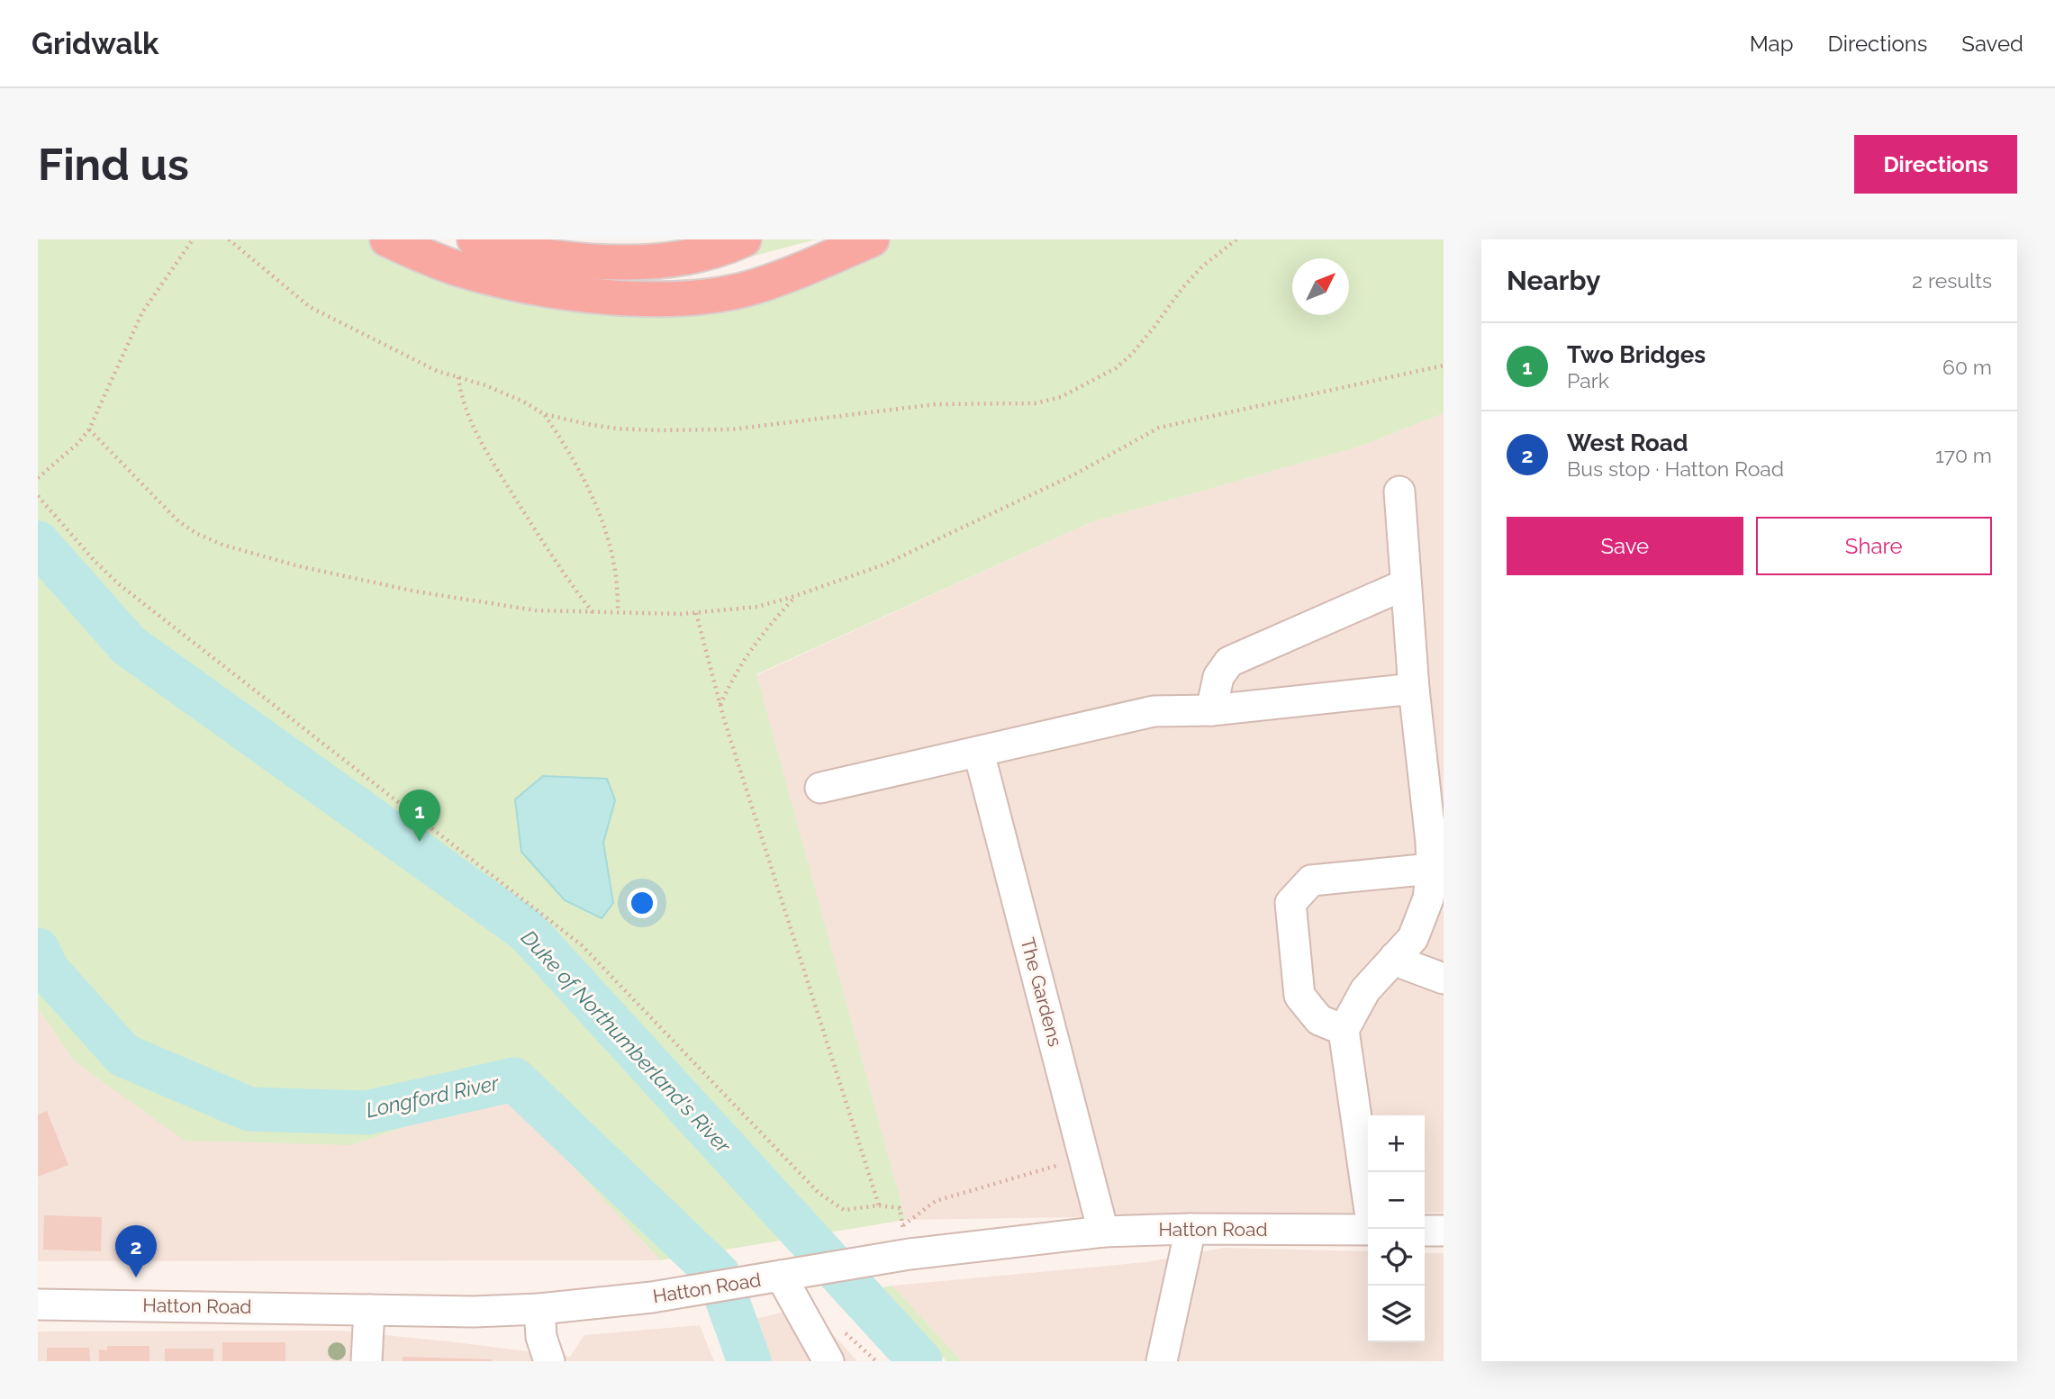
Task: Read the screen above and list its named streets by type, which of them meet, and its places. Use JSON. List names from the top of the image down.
{
  "streets": {
    "street": ["The Gardens", "Hatton Road"]
  },
  "crossings": [
    ["The Gardens", "Hatton Road"]
  ],
  "water": ["Duke of Northumberland's River", "Longford River"],
  "north": "top right",
  "page": {
    "header": "Gridwalk",
    "nav": ["Map", "Directions", "Saved"],
    "buttons": [
      "Directions",
      ["Save", "Share"]
    ],
    "title": "Find us",
    "heading": ["Nearby", "2 results"],
    "list": [
      {
        "mark": "1",
        "name": "Two Bridges",
        "note": "Park",
        "value": "60 m"
      },
      {
        "mark": "2",
        "name": "West Road",
        "note": "Bus stop · Hatton Road",
        "value": "170 m"
      }
    ],
    "pins": ["1", "2"],
    "map_buttons": ["+", "−"]
  }
}
